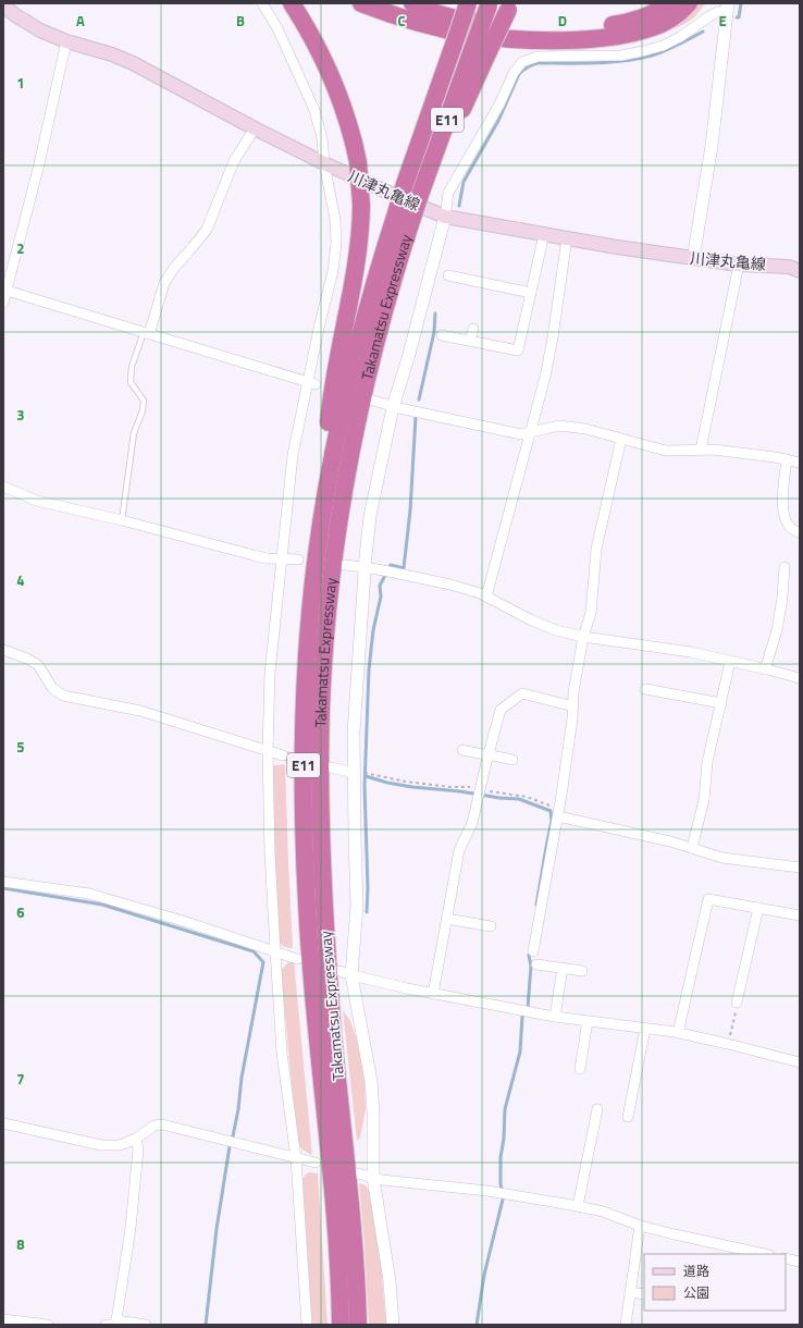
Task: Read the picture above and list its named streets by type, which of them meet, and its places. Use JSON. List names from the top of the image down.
{
  "streets": {
    "highway": ["E11", "Takamatsu Expressway"],
    "main road": ["川津丸亀線"]
  },
  "legend": ["道路", "公園"],
  "grid": {
    "columns": [
      "A",
      "B",
      "C",
      "D",
      "E"
    ],
    "rows": [
      "1",
      "2",
      "3",
      "4",
      "5",
      "6",
      "7",
      "8"
    ]
  }
}
